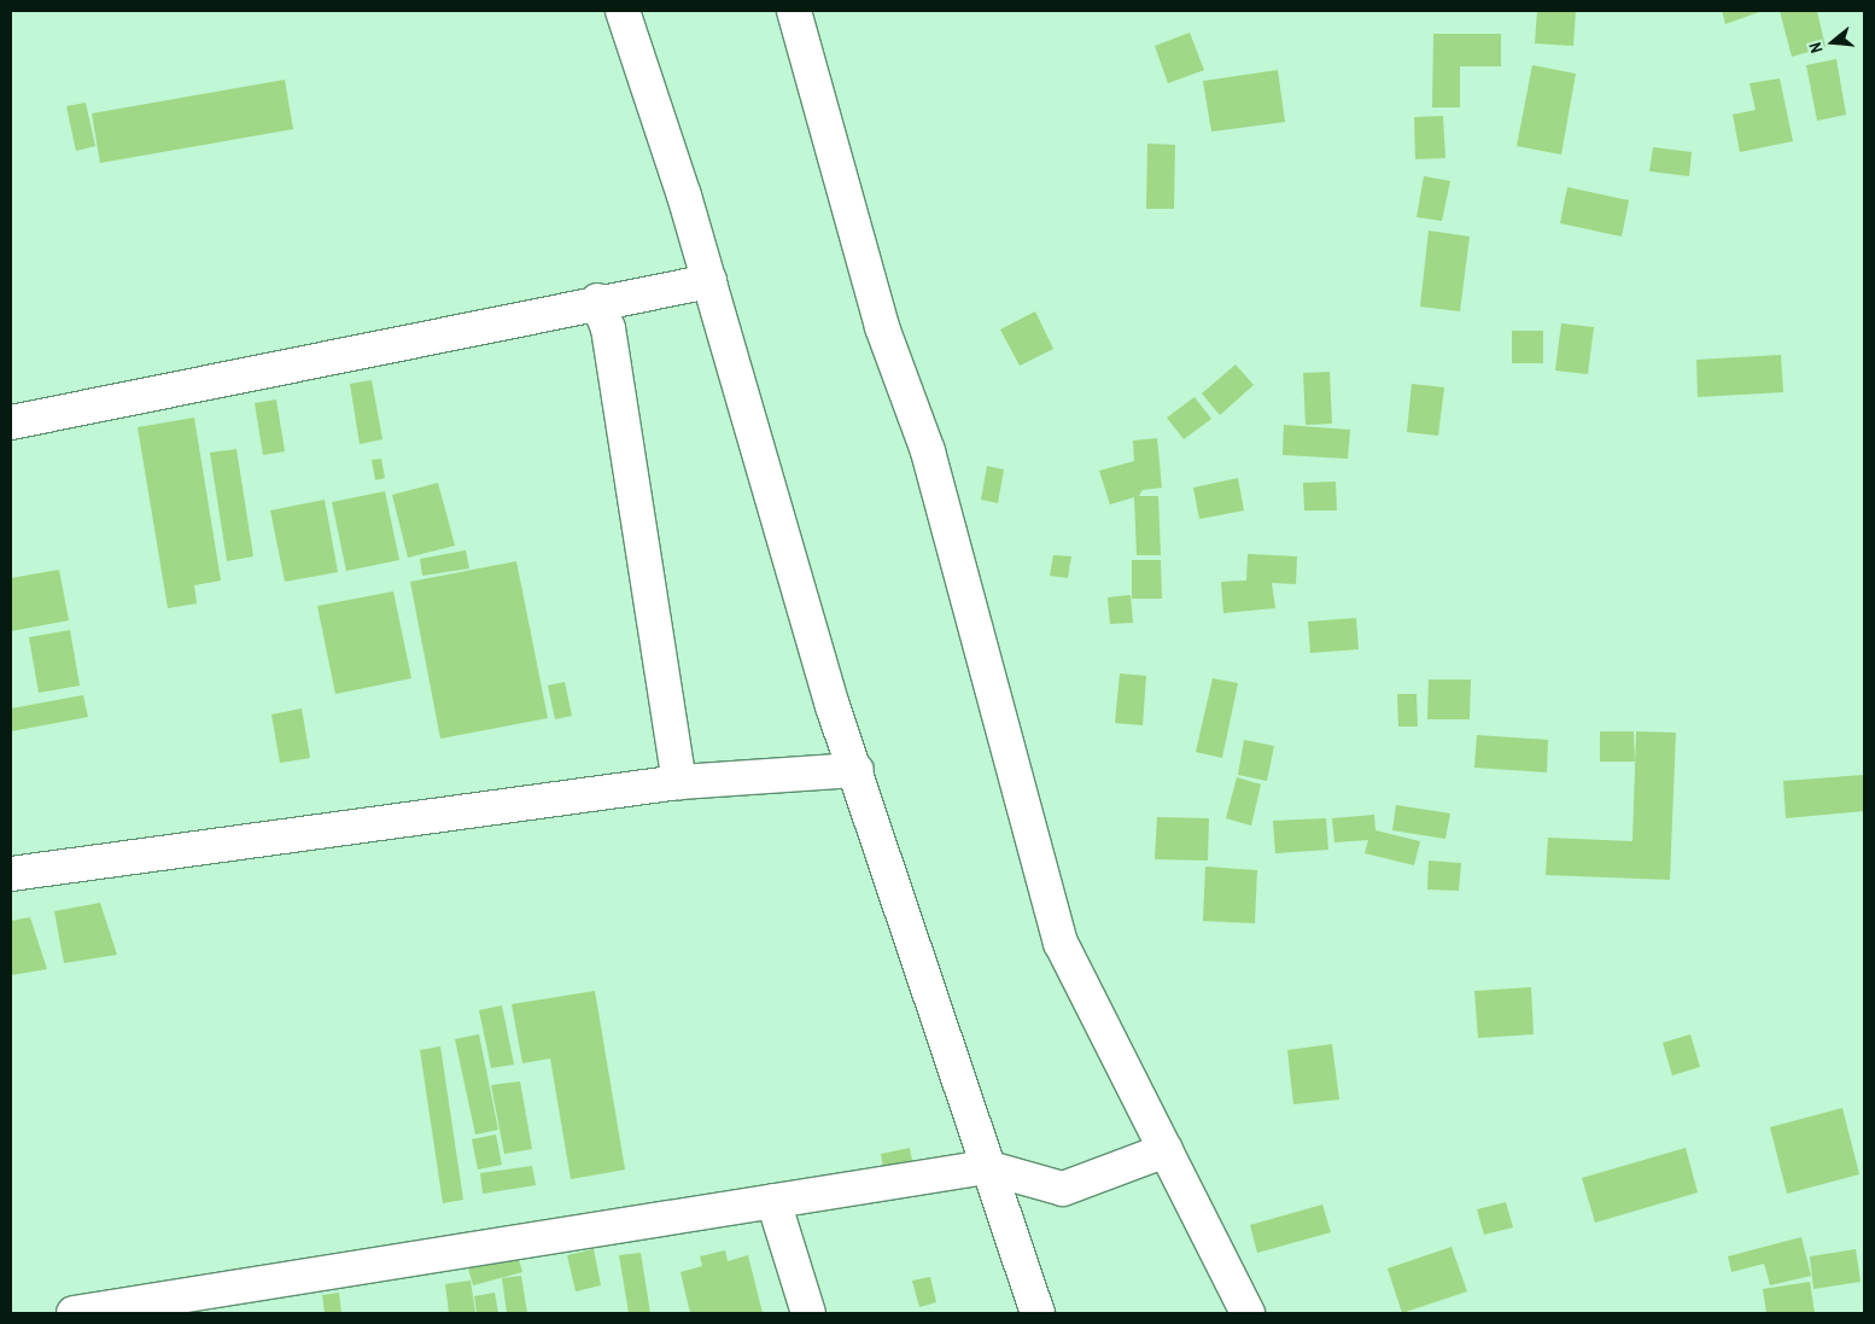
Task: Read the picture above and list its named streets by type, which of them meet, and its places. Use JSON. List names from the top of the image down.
{
  "north": "left"
}
